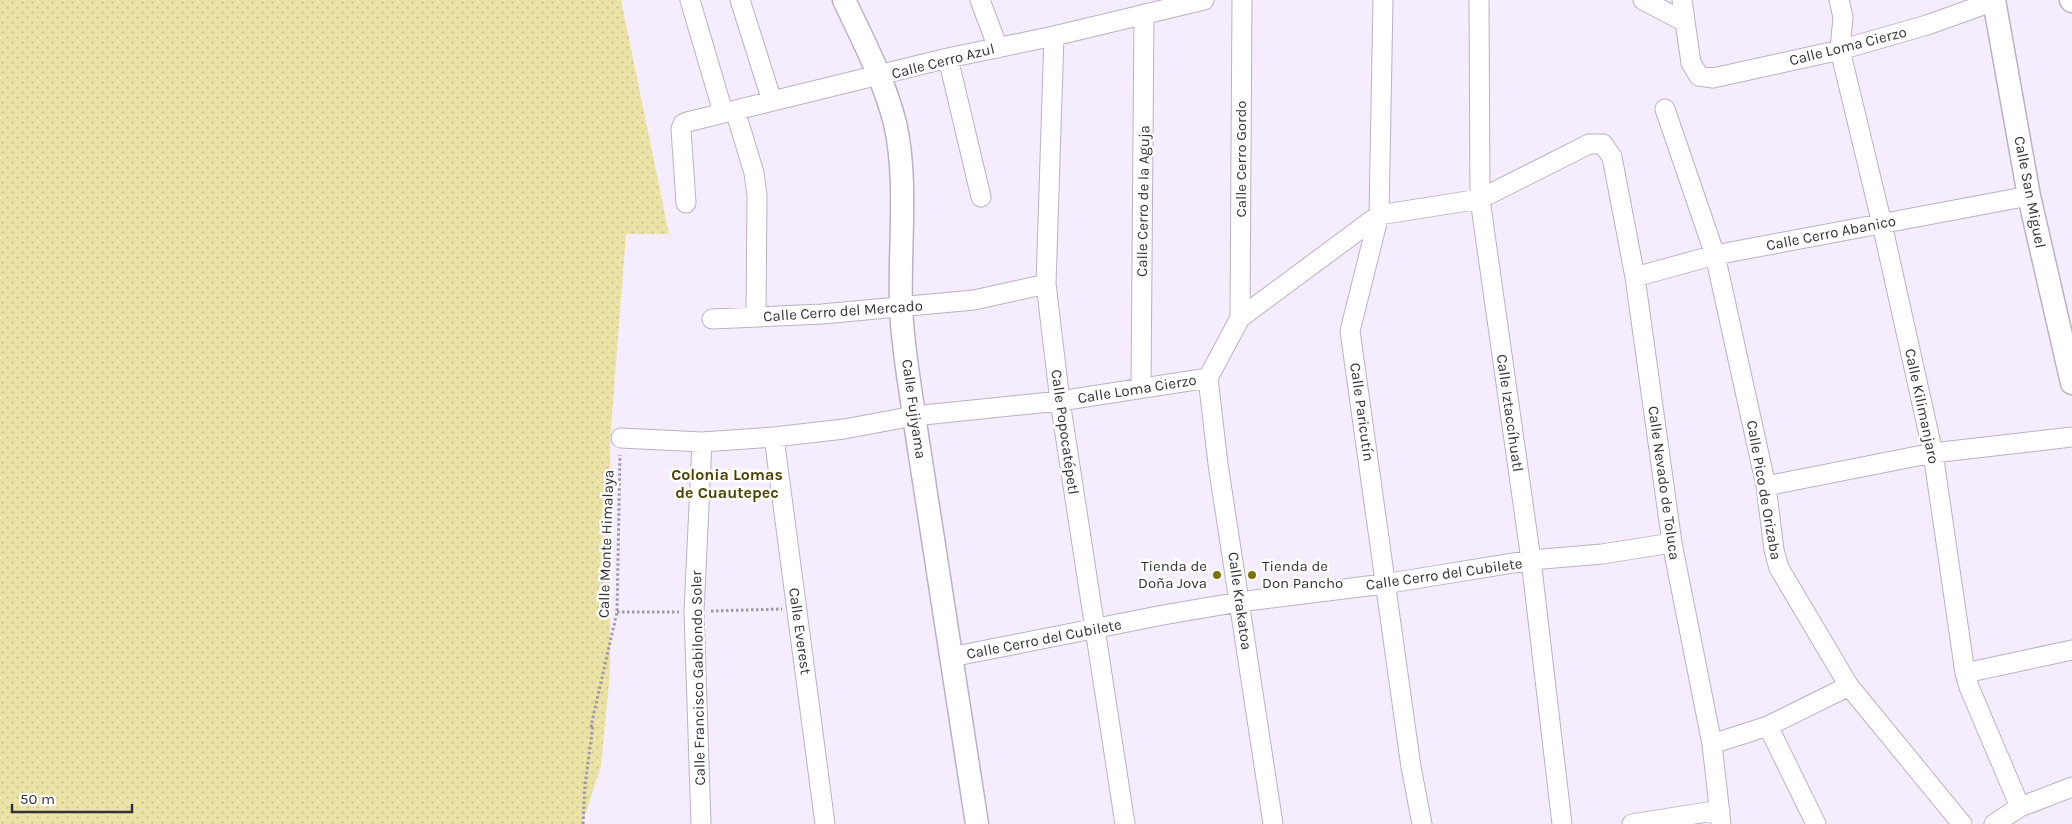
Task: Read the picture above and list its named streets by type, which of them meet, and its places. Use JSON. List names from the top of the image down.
{
  "streets": {
    "street": [
      "Calle Loma Cierzo",
      "Calle Cerro Azul",
      "Calle Cerro Gordo",
      "Calle San Miguel",
      "Calle Cerro de la Aguja",
      "Calle Cerro Abanico",
      "Calle Cerro del Mercado",
      "Calle Kilimanjaro",
      "Calle Fujiyama",
      "Calle Paricutín",
      "Calle Iztaccíhuatl",
      "Calle Popocatépetl",
      "Calle Nevado de Toluca",
      "Calle Pico de Orizaba",
      "Calle Cerro del Cubilete",
      "Calle Krakatoa",
      "Calle Everest",
      "Calle Francisco Gabilondo Soler"
    ],
    "path": ["Calle Monte Himalaya"]
  },
  "crossings": [
    ["Calle Loma Cierzo", "Calle Cerro Gordo"],
    ["Calle Loma Cierzo", "Calle San Miguel"],
    ["Calle Loma Cierzo", "Calle Cerro de la Aguja"],
    ["Calle Loma Cierzo", "Calle Kilimanjaro"],
    ["Calle Loma Cierzo", "Calle Fujiyama"],
    ["Calle Loma Cierzo", "Calle Paricutín"],
    ["Calle Loma Cierzo", "Calle Iztaccíhuatl"],
    ["Calle Loma Cierzo", "Calle Popocatépetl"],
    ["Calle Loma Cierzo", "Calle Nevado de Toluca"],
    ["Calle Loma Cierzo", "Calle Monte Himalaya"],
    ["Calle Loma Cierzo", "Calle Krakatoa"],
    ["Calle Loma Cierzo", "Calle Everest"],
    ["Calle Loma Cierzo", "Calle Francisco Gabilondo Soler"],
    ["Calle Cerro Azul", "Calle Cerro de la Aguja"],
    ["Calle Cerro Azul", "Calle Fujiyama"],
    ["Calle Cerro Azul", "Calle Popocatépetl"],
    ["Calle San Miguel", "Calle Cerro Abanico"],
    ["Calle Cerro Abanico", "Calle Kilimanjaro"],
    ["Calle Cerro Abanico", "Calle Nevado de Toluca"],
    ["Calle Cerro Abanico", "Calle Pico de Orizaba"],
    ["Calle Cerro del Mercado", "Calle Fujiyama"],
    ["Calle Cerro del Mercado", "Calle Popocatépetl"],
    ["Calle Fujiyama", "Calle Cerro del Cubilete"],
    ["Calle Paricutín", "Calle Cerro del Cubilete"],
    ["Calle Iztaccíhuatl", "Calle Cerro del Cubilete"],
    ["Calle Popocatépetl", "Calle Cerro del Cubilete"],
    ["Calle Nevado de Toluca", "Calle Cerro del Cubilete"],
    ["Calle Cerro del Cubilete", "Calle Krakatoa"]
  ],
  "districts": ["Colonia Lomas de Cuautepec"],
  "places": ["Tienda de Doña Jova", "Tienda de Don Pancho"],
  "scale_bar": "50 m"
}
